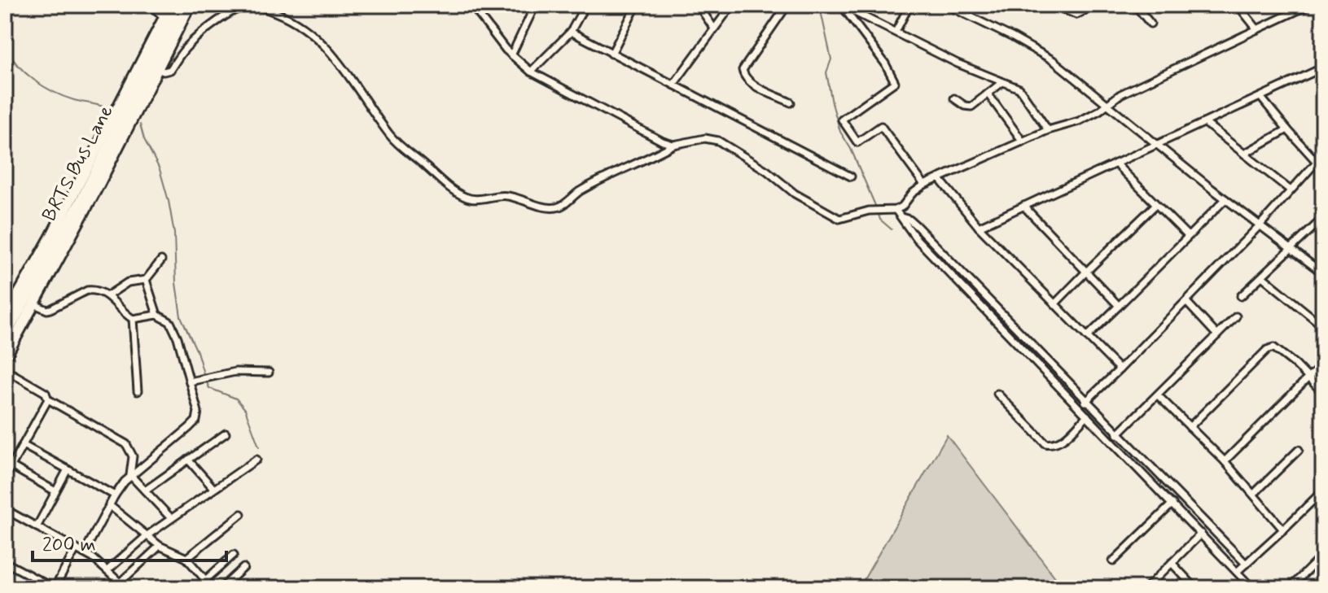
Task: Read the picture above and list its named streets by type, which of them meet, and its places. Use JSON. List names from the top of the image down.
{
  "streets": {
    "main road": ["BRTS Bus Lane"]
  },
  "scale_bar": "200 m"
}
